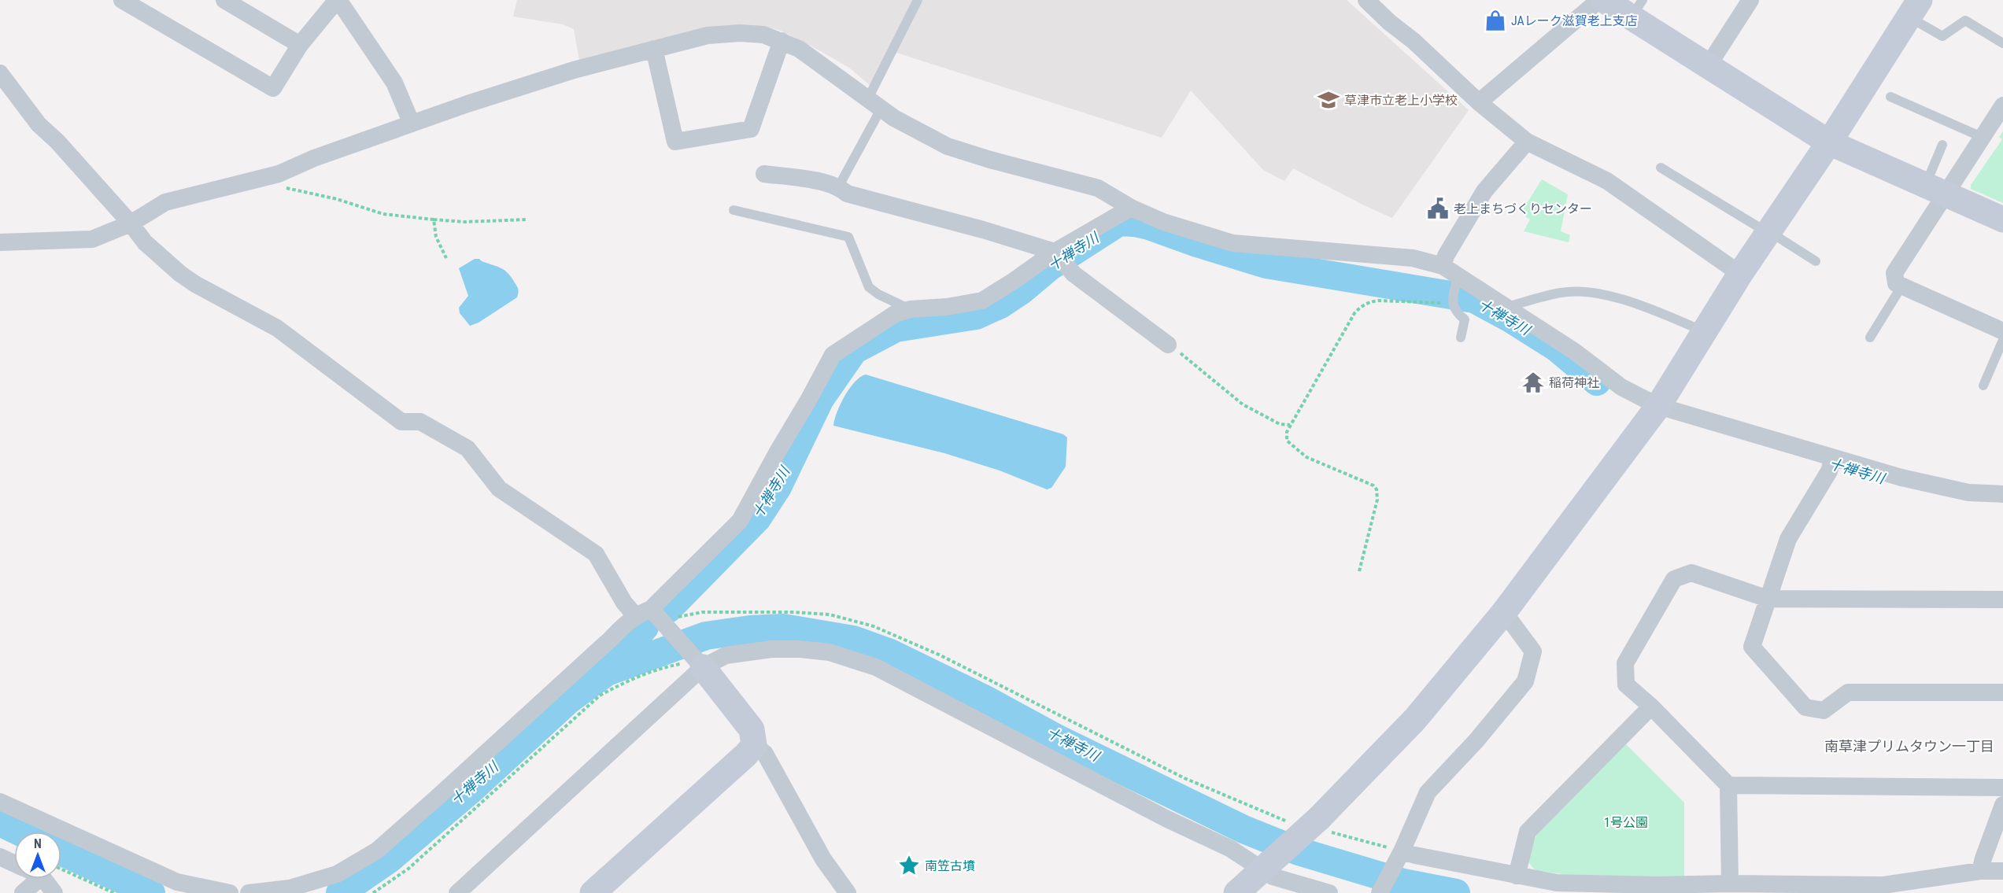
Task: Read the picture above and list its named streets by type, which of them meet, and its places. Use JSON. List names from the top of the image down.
{
  "districts": ["南草津プリムタウン一丁目"],
  "water": ["十禅寺川"],
  "parks": ["1号公園"],
  "places": {
    "shop": ["JAレーク滋賀老上支店"],
    "school or university": ["草津市立老上小学校"],
    "public building": ["老上まちづくりセンター"],
    "temple": ["稲荷神社"],
    "place": ["南笠古墳"]
  },
  "north": "top"
}
